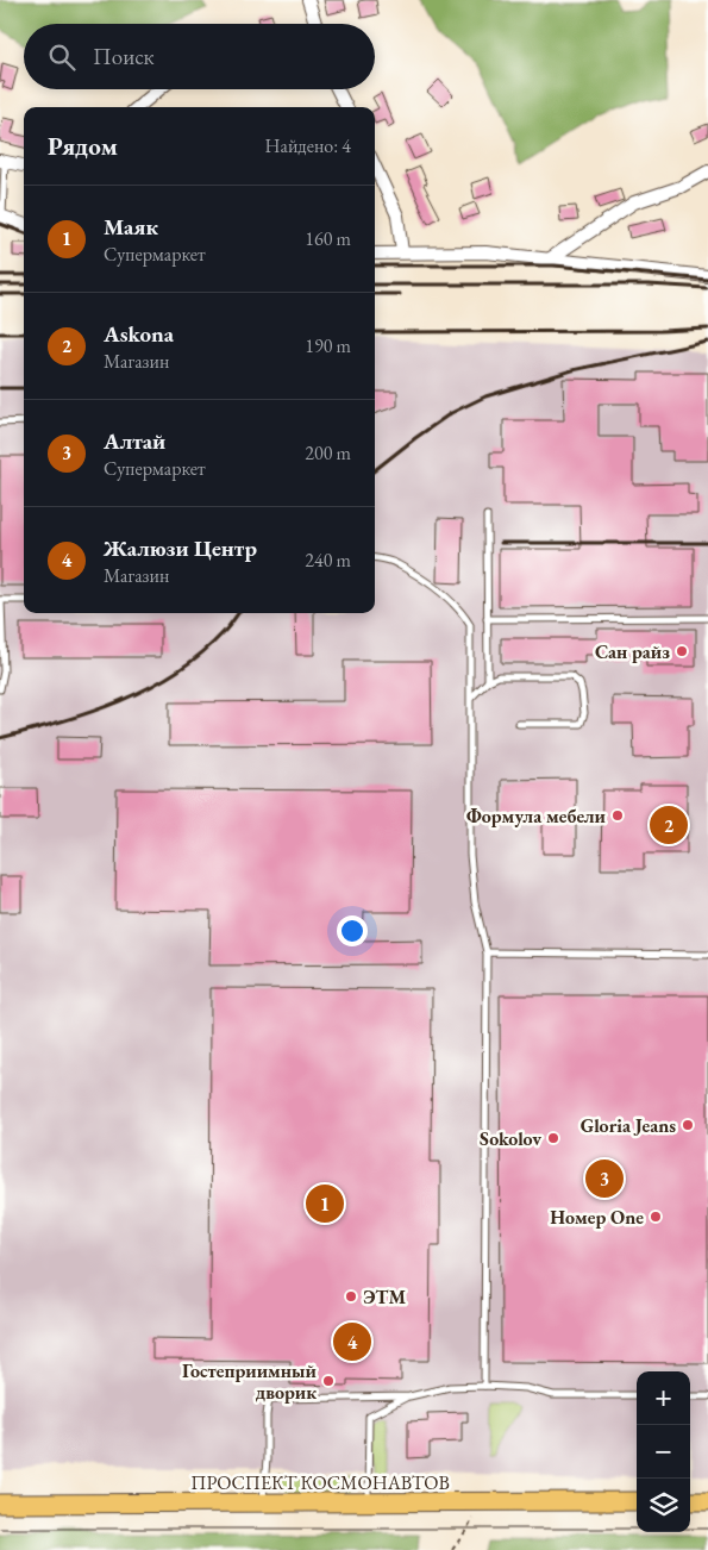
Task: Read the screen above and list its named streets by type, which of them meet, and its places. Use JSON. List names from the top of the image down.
{
  "streets": {
    "main road": ["ПРОСПЕКТ КОСМОНАВТОВ"]
  },
  "places": [
    "Сан райз",
    "Формула мебели",
    "Gloria Jeans",
    "Sokolov",
    "Номер One",
    "ЭТМ",
    "Гостеприимный дворик"
  ],
  "page": {
    "search": "Поиск",
    "heading": ["Рядом", "Найдено: 4"],
    "list": [
      {
        "mark": "1",
        "name": "Маяк",
        "note": "Супермаркет",
        "value": "160 m"
      },
      {
        "mark": "2",
        "name": "Askona",
        "note": "Магазин",
        "value": "190 m"
      },
      {
        "mark": "3",
        "name": "Алтай",
        "note": "Супермаркет",
        "value": "200 m"
      },
      {
        "mark": "4",
        "name": "Жалюзи Центр",
        "note": "Магазин",
        "value": "240 m"
      }
    ],
    "pins": [
      "2",
      "3",
      "1",
      "4"
    ],
    "map_buttons": ["+", "−"]
  }
}
